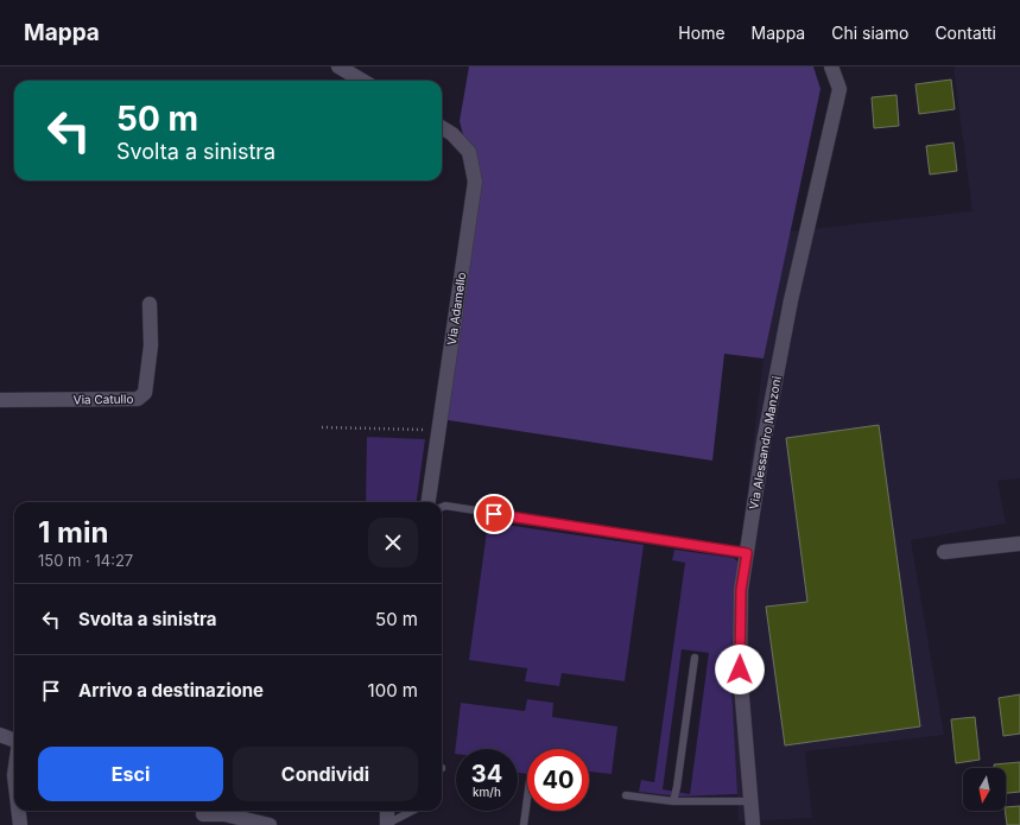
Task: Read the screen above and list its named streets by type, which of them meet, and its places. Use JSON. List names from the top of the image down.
{
  "streets": {
    "street": ["Via Adamello", "Via Catullo", "Via Alessandro Manzoni"]
  },
  "north": "bottom",
  "page": {
    "header": "Mappa",
    "nav": [
      "Home",
      "Mappa",
      "Chi siamo",
      "Contatti"
    ],
    "turn": ["50 m", "Svolta a sinistra"],
    "heading": ["1 min", "150 m · 14:27"],
    "list": [
      {
        "name": "Svolta a sinistra",
        "value": "50 m"
      },
      {
        "name": "Arrivo a destinazione",
        "value": "100 m"
      }
    ],
    "buttons": ["Esci", "Condividi"],
    "speed": "34 km/h",
    "limit": "40"
  }
}
